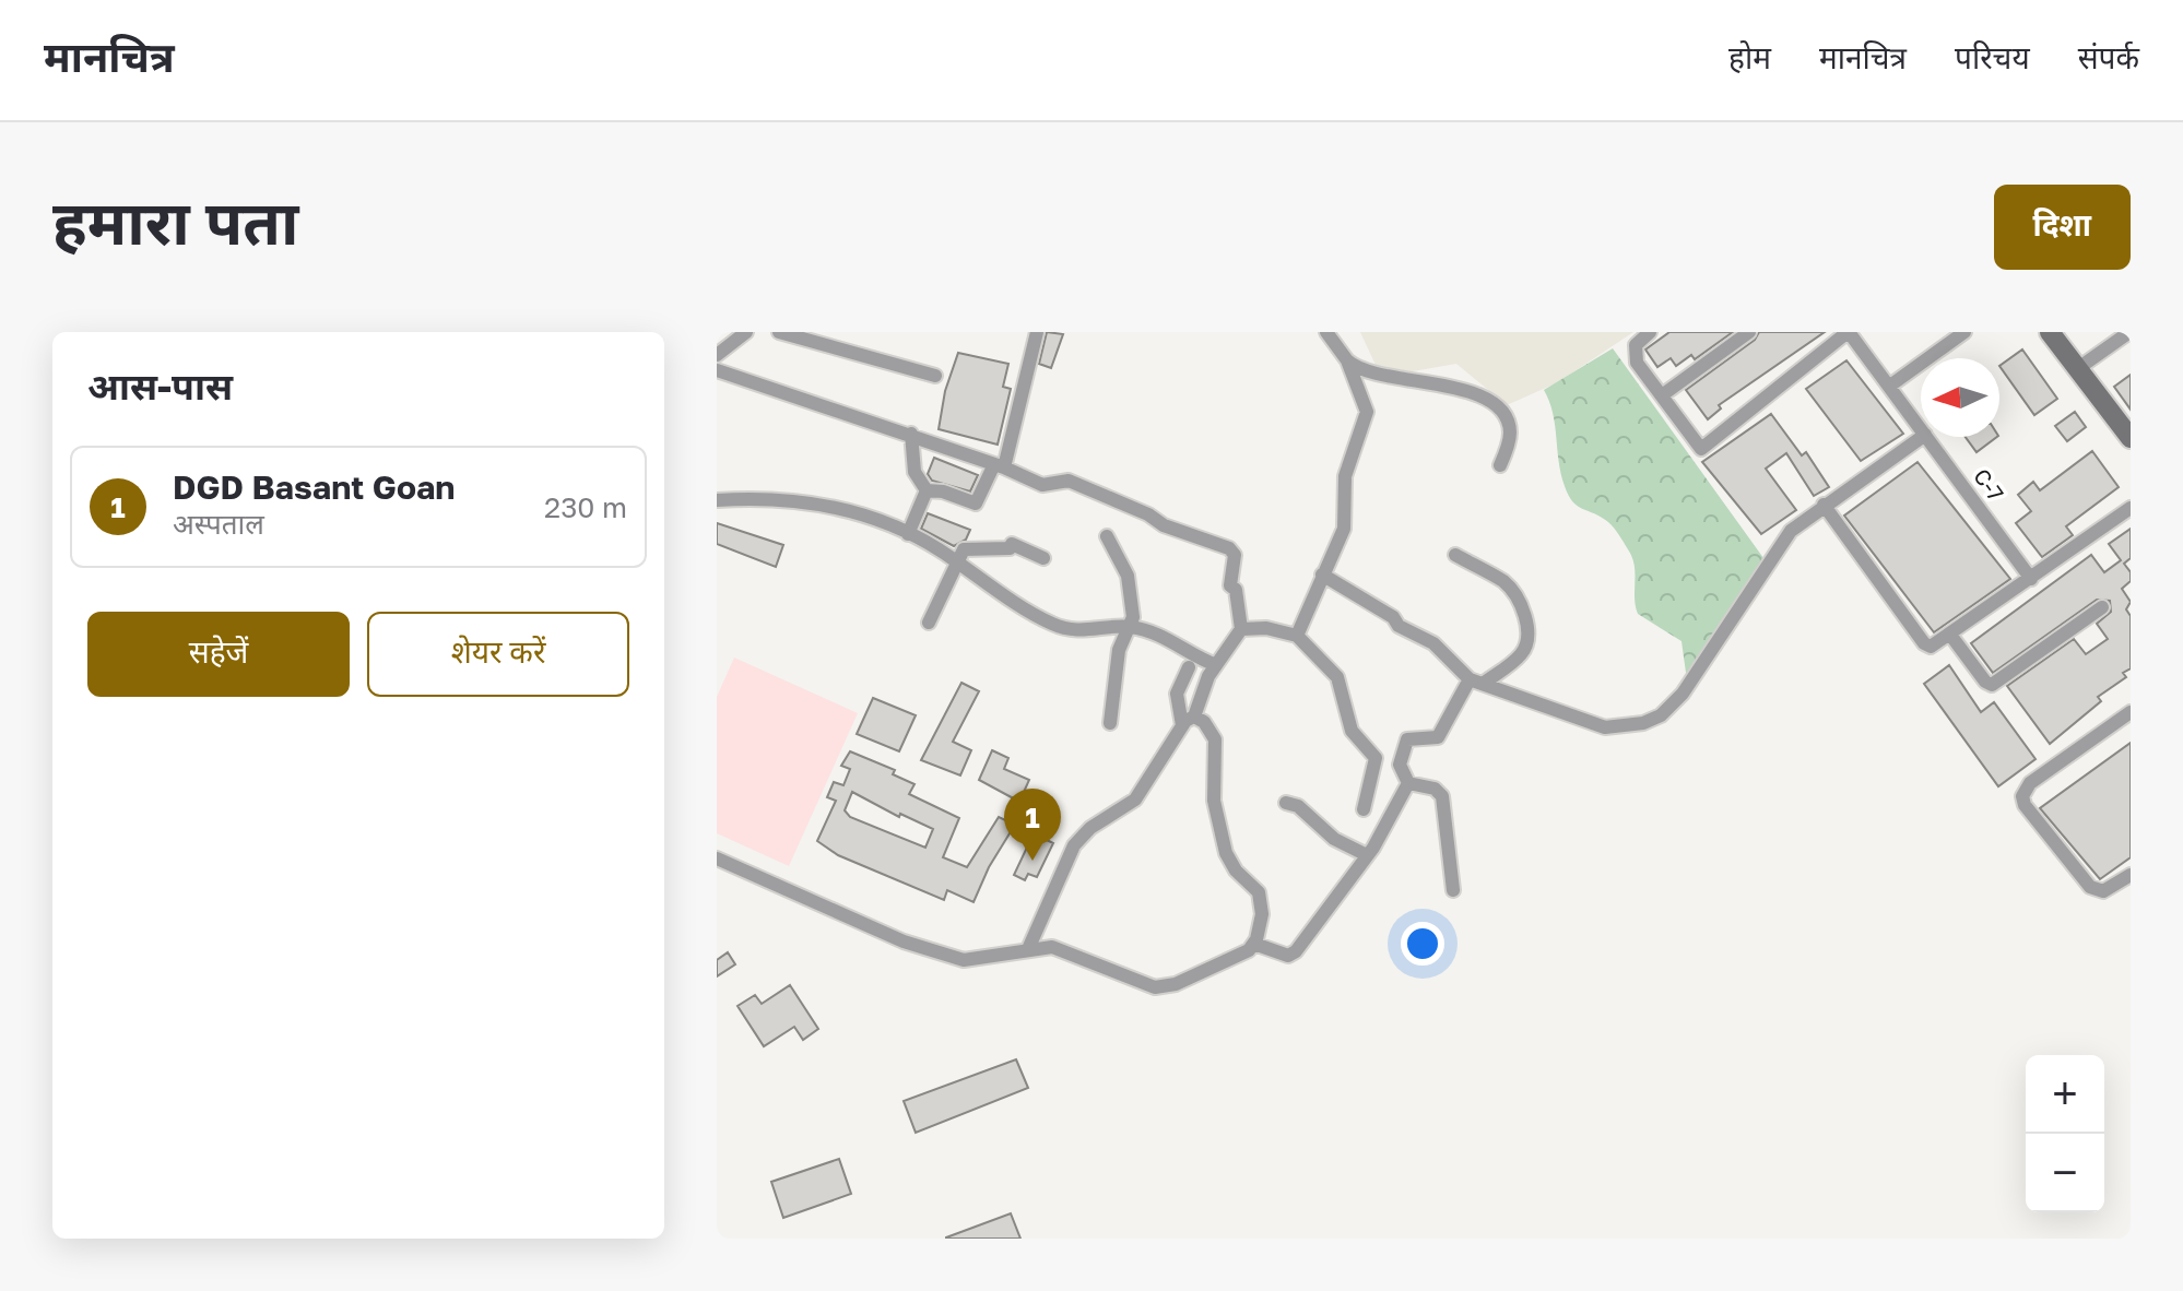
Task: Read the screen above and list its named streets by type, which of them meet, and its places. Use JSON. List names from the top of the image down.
{
  "streets": {
    "street": ["C-7"]
  },
  "north": "left",
  "page": {
    "header": "मानचित्र",
    "nav": [
      "होम",
      "मानचित्र",
      "परिचय",
      "संपर्क"
    ],
    "title": "हमारा पता",
    "buttons": [
      "दिशा",
      ["सहेजें", "शेयर करें"]
    ],
    "heading": "आस-पास",
    "list": [
      {
        "mark": "1",
        "name": "DGD Basant Goan",
        "note": "अस्पताल",
        "value": "230 m"
      }
    ],
    "pins": "1",
    "map_buttons": ["+", "−"]
  }
}
